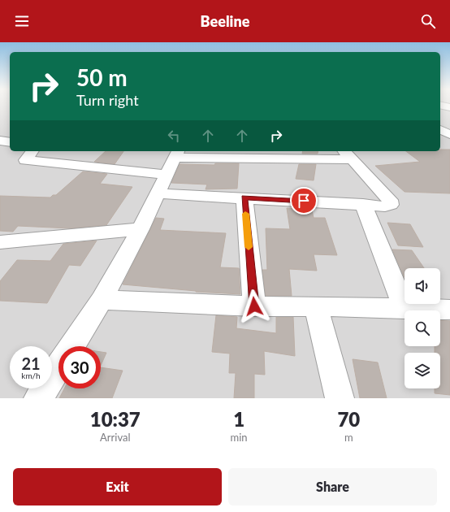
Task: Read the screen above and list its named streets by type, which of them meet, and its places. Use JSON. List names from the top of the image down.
{
  "page": {
    "header": "Beeline",
    "turn": ["50 m", "Turn right"],
    "speed": "21 km/h",
    "limit": "30",
    "eta": [
      "10:37",
      "Arrival",
      "1",
      "min",
      "70",
      "m"
    ],
    "buttons": ["Exit", "Share"]
  }
}
